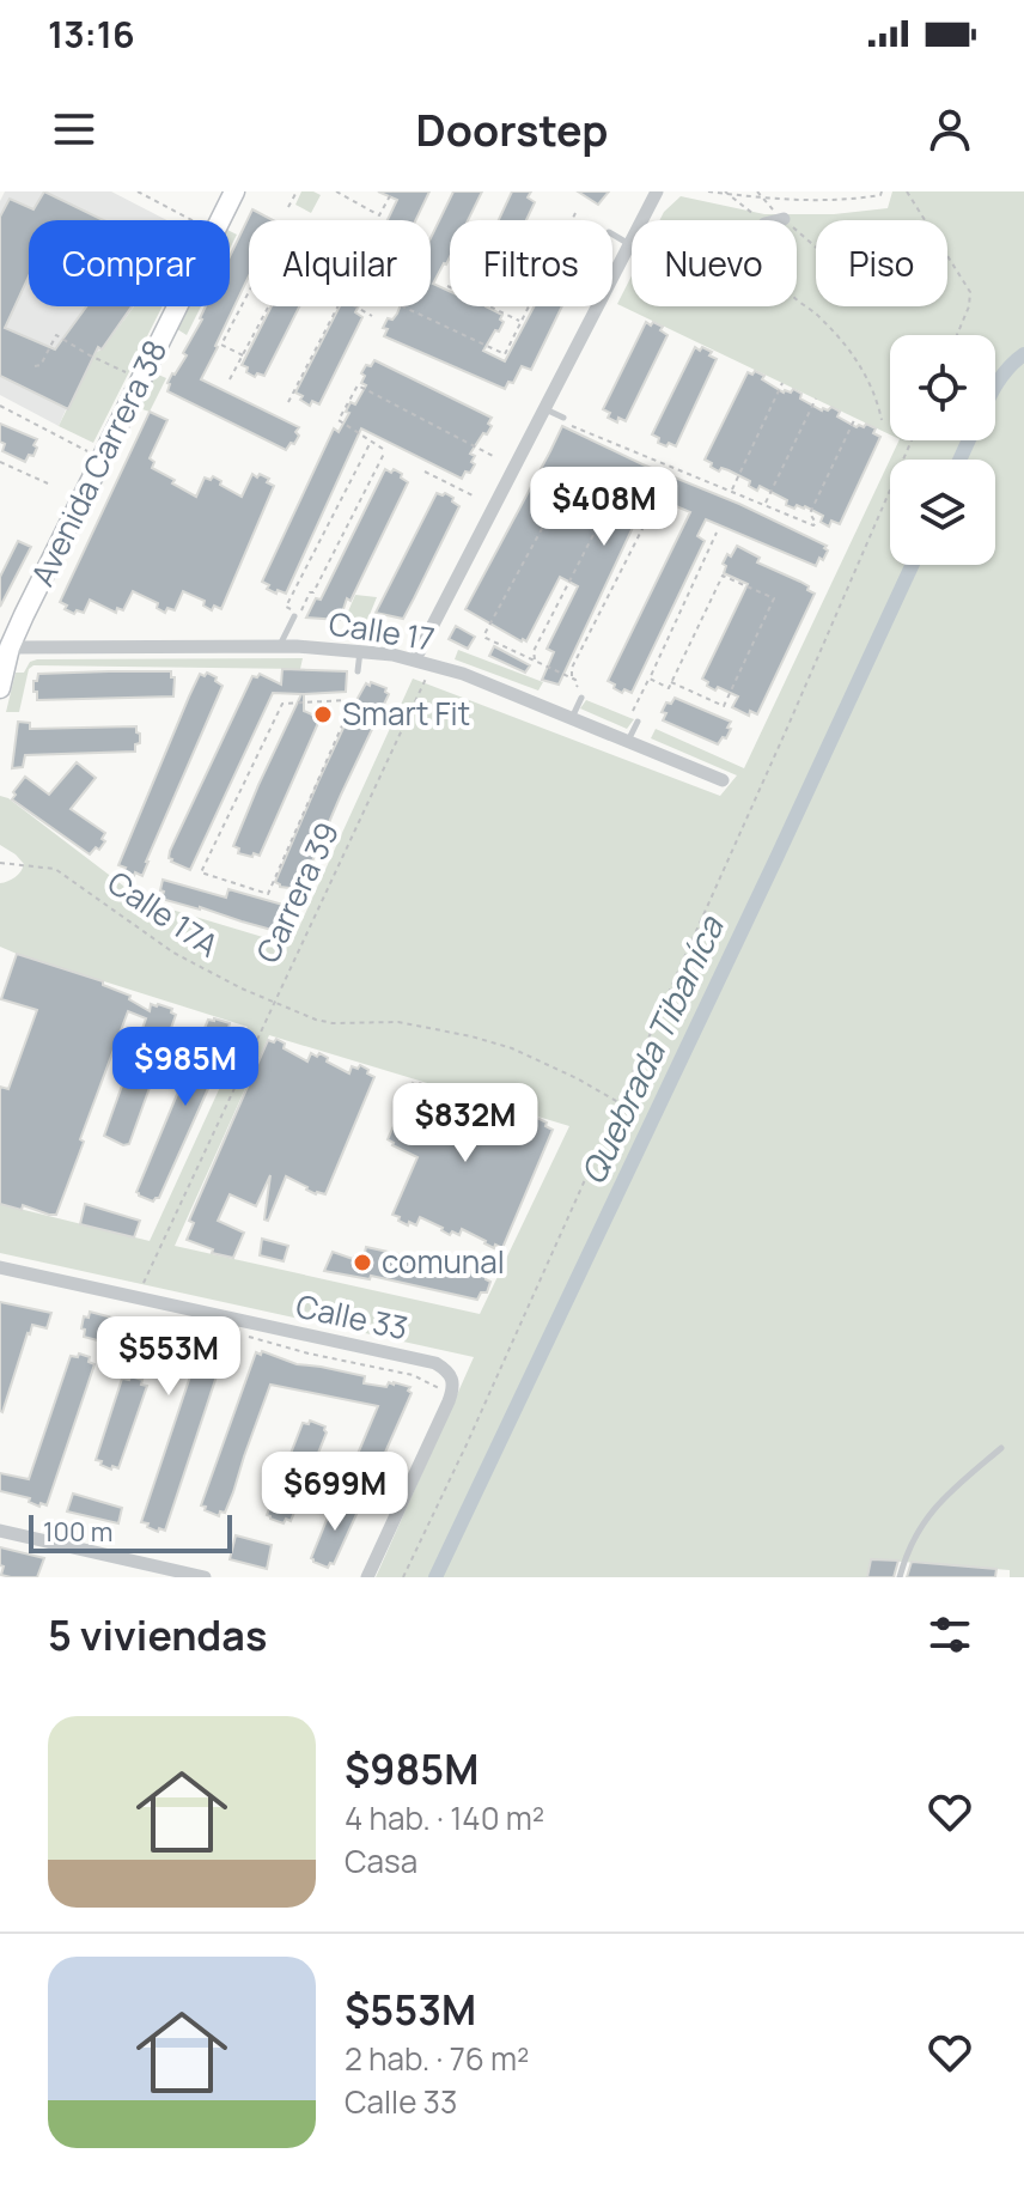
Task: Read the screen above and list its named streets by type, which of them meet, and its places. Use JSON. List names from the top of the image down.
{
  "streets": {
    "main road": ["Avenida Carrera 38"],
    "street": ["Calle 17", "Calle 33"],
    "path": ["Carrera 39", "Calle 17A"]
  },
  "crossings": [
    ["Avenida Carrera 38", "Calle 17"],
    ["Calle 17", "Carrera 39"],
    ["Carrera 39", "Calle 17A"],
    ["Carrera 39", "Calle 33"]
  ],
  "water": ["Quebrada Tibaníca"],
  "places": ["Smart Fit", "comunal"],
  "scale_bar": "100 m",
  "page": {
    "status": "13:16",
    "header": "Doorstep",
    "chip": [
      "Comprar",
      "Alquilar",
      "Filtros",
      "Nuevo",
      "Piso"
    ],
    "price": [
      "$408M",
      "$985M",
      "$832M",
      "$553M",
      "$699M"
    ],
    "scale": "100 m",
    "heading": "5 viviendas",
    "list": [
      {
        "name": "$985M",
        "note": "4 hab. · 140 m² · Casa"
      },
      {
        "name": "$553M",
        "note": "2 hab. · 76 m² · Calle 33"
      }
    ]
  }
}
